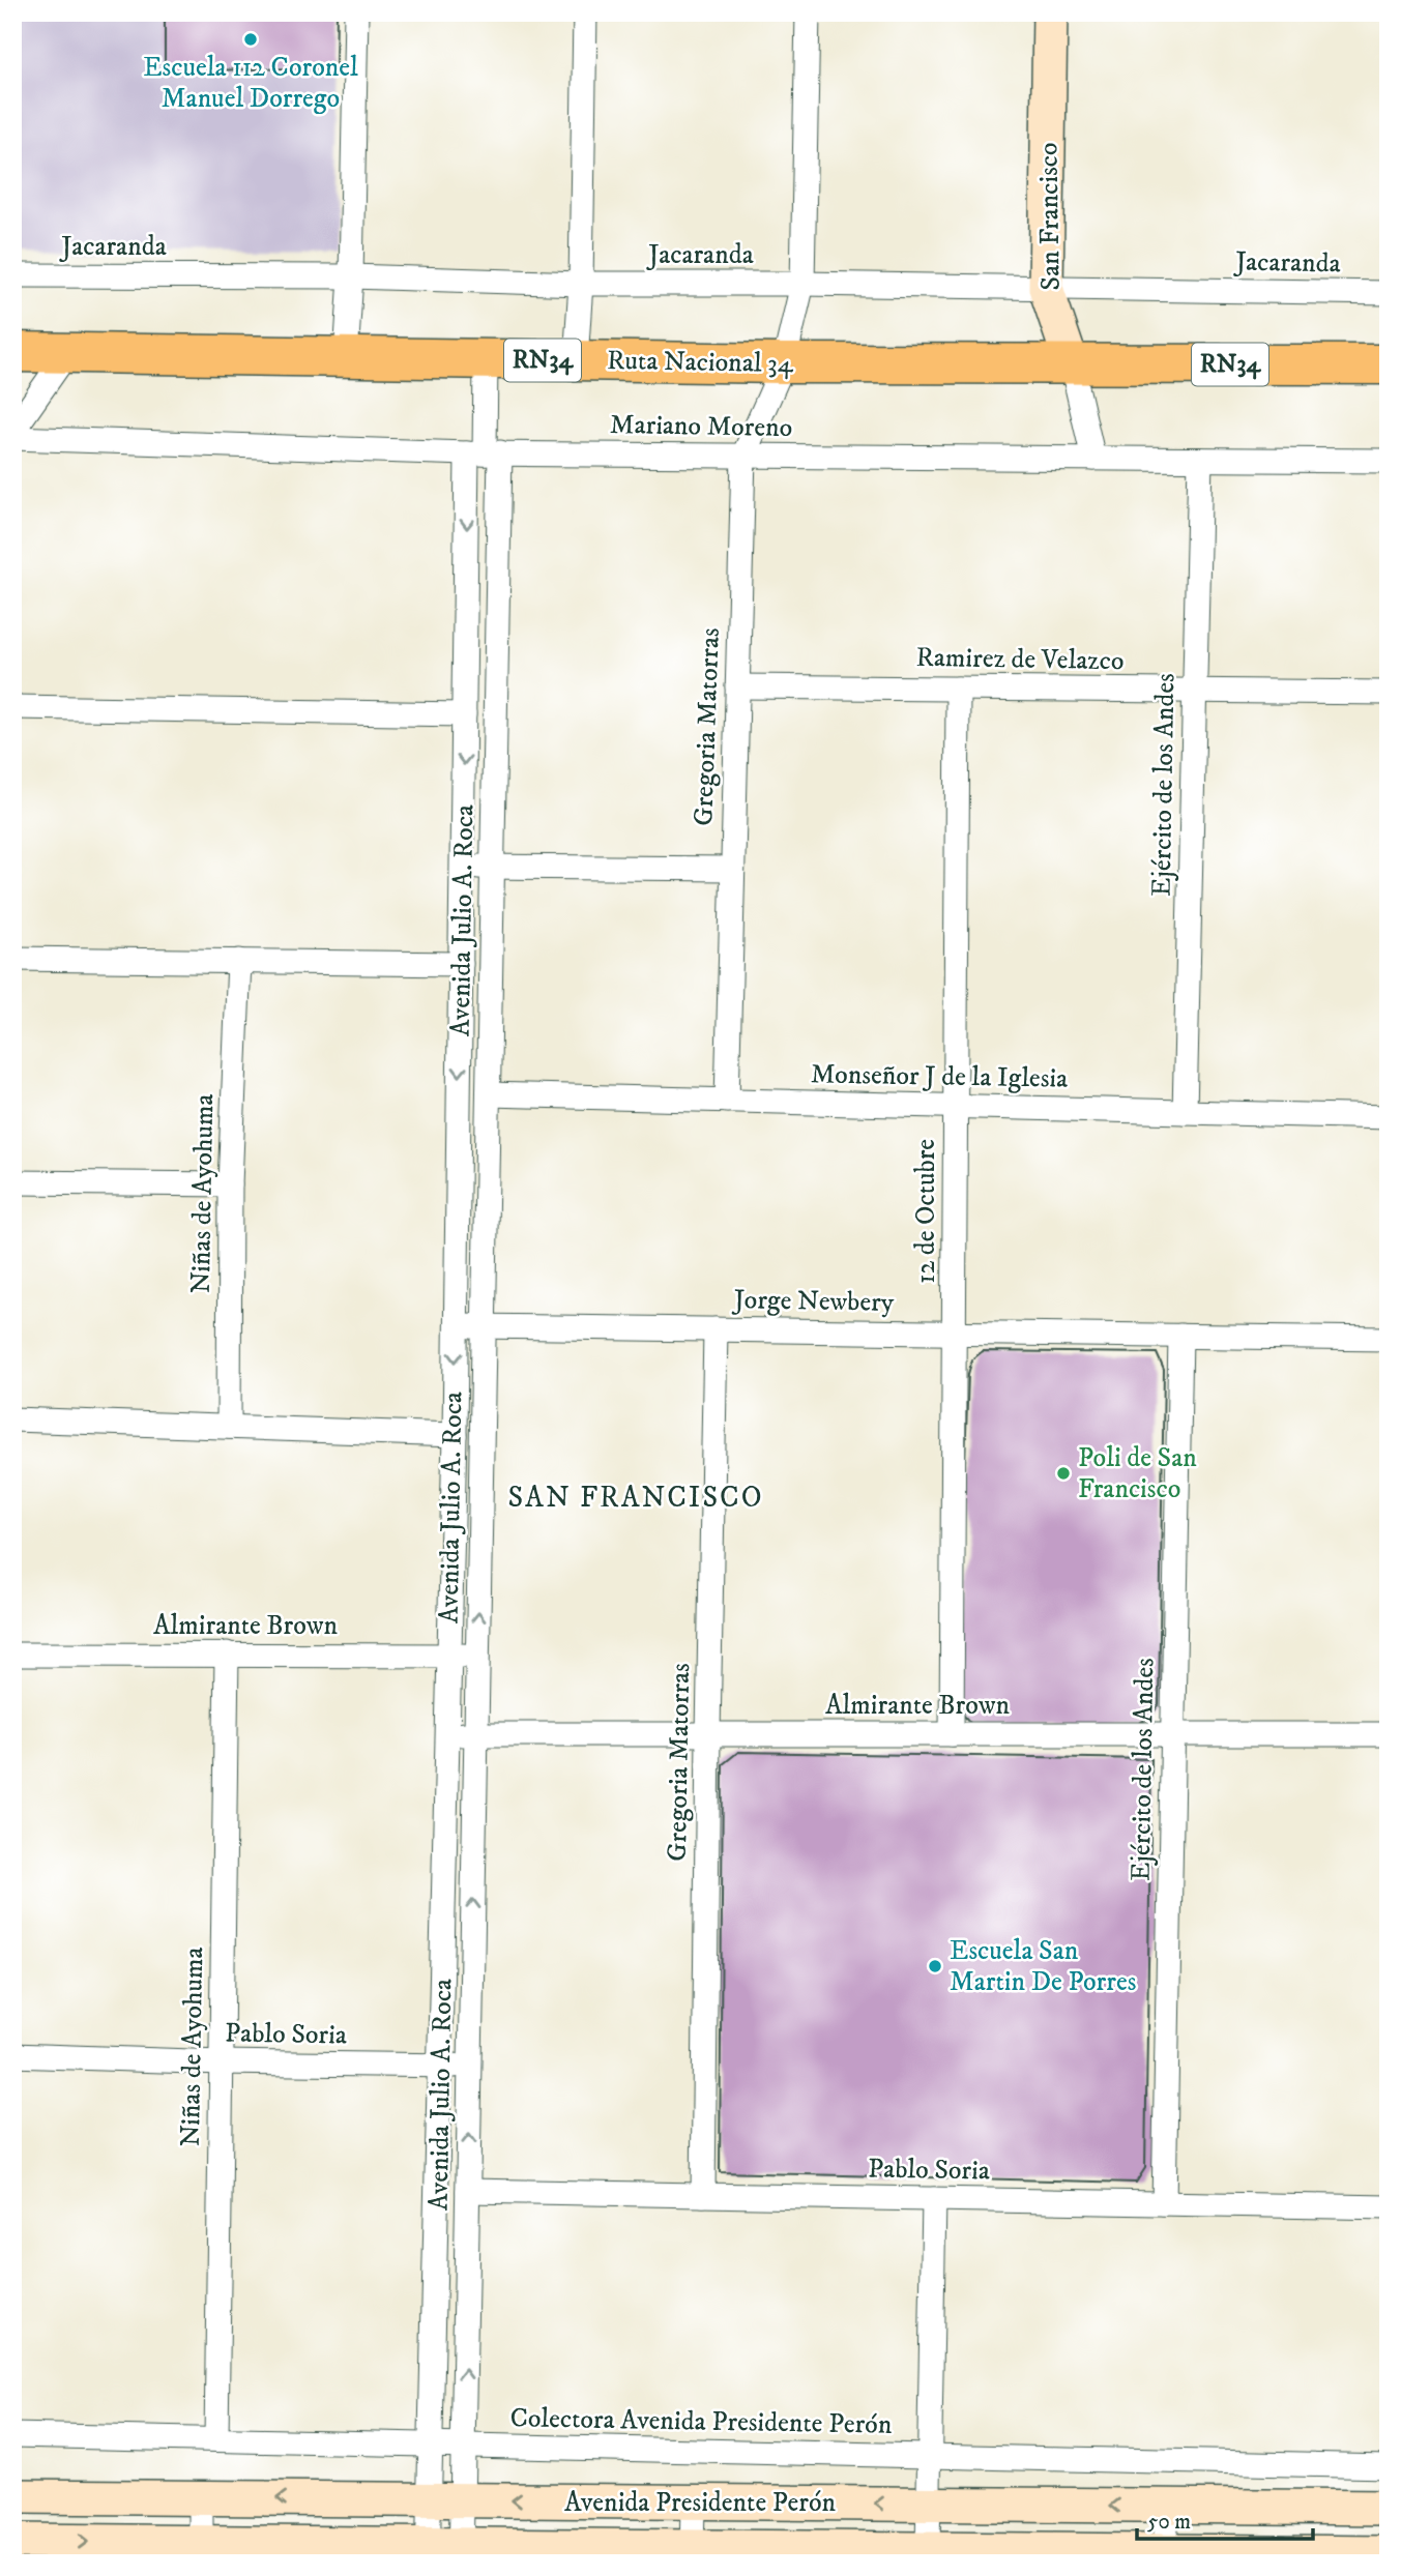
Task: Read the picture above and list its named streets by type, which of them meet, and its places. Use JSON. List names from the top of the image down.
{
  "streets": {
    "highway": ["RN34", "Ruta Nacional 34"],
    "street": [
      "San Francisco",
      "Jacaranda",
      "Mariano Moreno",
      "Ramirez de Velazco",
      "Gregoria Matorras",
      "Ejército de los Andes",
      "Avenida Julio A. Roca",
      "Monseñor J de la Iglesia",
      "Niñas de Ayohuma",
      "12 de Octubre",
      "Jorge Newbery",
      "Almirante Brown",
      "Pablo Soria",
      "Colectora Avenida Presidente Perón",
      "Avenida Presidente Perón"
    ]
  },
  "crossings": [
    ["San Francisco", "Jacaranda"],
    ["San Francisco", "Ruta Nacional 34"],
    ["San Francisco", "Mariano Moreno"],
    ["Jacaranda", "Gregoria Matorras"],
    ["Ruta Nacional 34", "Gregoria Matorras"],
    ["Mariano Moreno", "Gregoria Matorras"],
    ["Mariano Moreno", "Ejército de los Andes"],
    ["Mariano Moreno", "Avenida Julio A. Roca"],
    ["Ramirez de Velazco", "Gregoria Matorras"],
    ["Ramirez de Velazco", "Ejército de los Andes"],
    ["Ramirez de Velazco", "12 de Octubre"],
    ["Gregoria Matorras", "Monseñor J de la Iglesia"],
    ["Gregoria Matorras", "Jorge Newbery"],
    ["Gregoria Matorras", "Almirante Brown"],
    ["Gregoria Matorras", "Pablo Soria"],
    ["Ejército de los Andes", "Monseñor J de la Iglesia"],
    ["Ejército de los Andes", "Jorge Newbery"],
    ["Ejército de los Andes", "Almirante Brown"],
    ["Ejército de los Andes", "Pablo Soria"],
    ["Avenida Julio A. Roca", "Monseñor J de la Iglesia"],
    ["Avenida Julio A. Roca", "Jorge Newbery"],
    ["Avenida Julio A. Roca", "Almirante Brown"],
    ["Avenida Julio A. Roca", "Pablo Soria"],
    ["Avenida Julio A. Roca", "Colectora Avenida Presidente Perón"],
    ["Avenida Julio A. Roca", "Avenida Presidente Perón"],
    ["Monseñor J de la Iglesia", "12 de Octubre"],
    ["Niñas de Ayohuma", "Almirante Brown"],
    ["Niñas de Ayohuma", "Pablo Soria"],
    ["Niñas de Ayohuma", "Colectora Avenida Presidente Perón"],
    ["12 de Octubre", "Jorge Newbery"],
    ["12 de Octubre", "Almirante Brown"]
  ],
  "districts": ["SAN FRANCISCO"],
  "places": ["Escuela 112 Coronel Manuel Dorrego", "Poli de San Francisco", "Escuela San Martin De Porres"],
  "scale_bar": "50 m"
}
